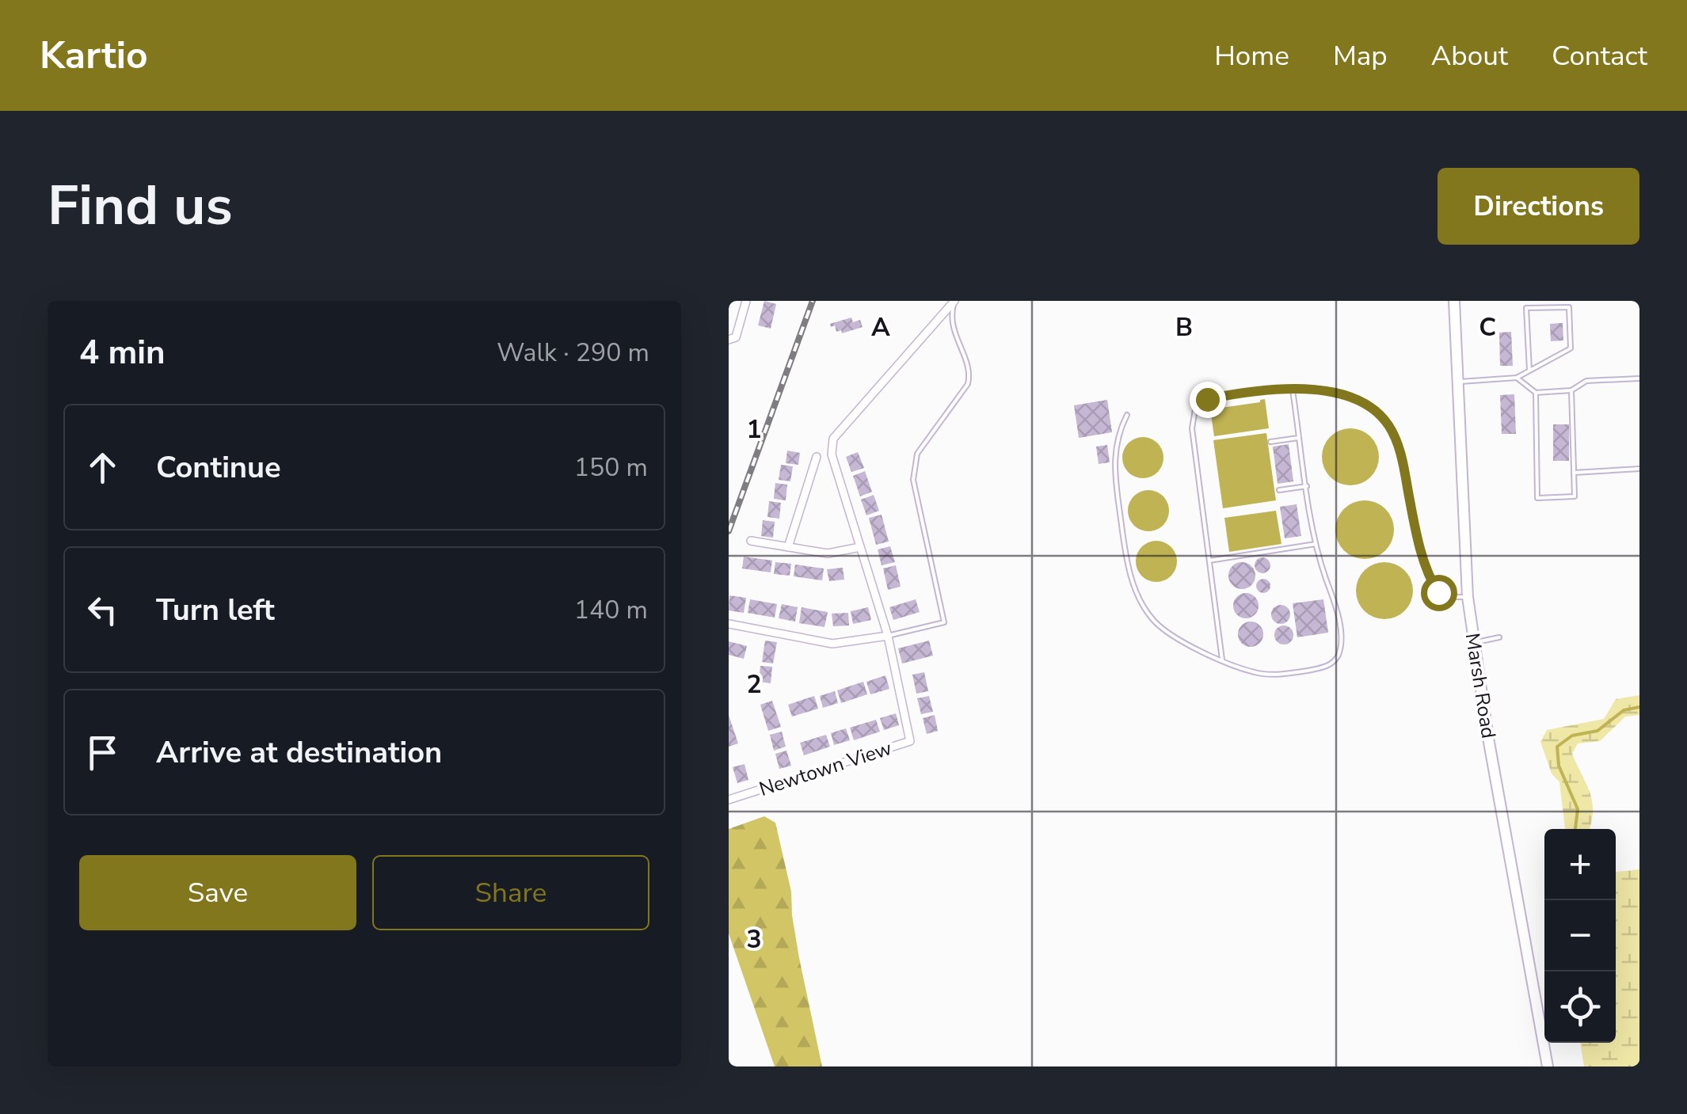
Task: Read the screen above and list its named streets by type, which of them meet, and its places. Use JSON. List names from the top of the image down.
{
  "streets": {
    "main road": ["Marsh Road"],
    "street": ["Newtown View"]
  },
  "page": {
    "header": "Kartio",
    "nav": [
      "Home",
      "Map",
      "About",
      "Contact"
    ],
    "title": "Find us",
    "buttons": [
      "Directions",
      ["Save", "Share"]
    ],
    "heading": ["4 min", "Walk · 290 m"],
    "list": [
      ["Continue", "150 m"],
      ["Turn left", "140 m"],
      "Arrive at destination"
    ],
    "map_buttons": ["+", "−"]
  },
  "grid": {
    "columns": ["A", "B", "C"],
    "rows": ["1", "2", "3"]
  }
}
